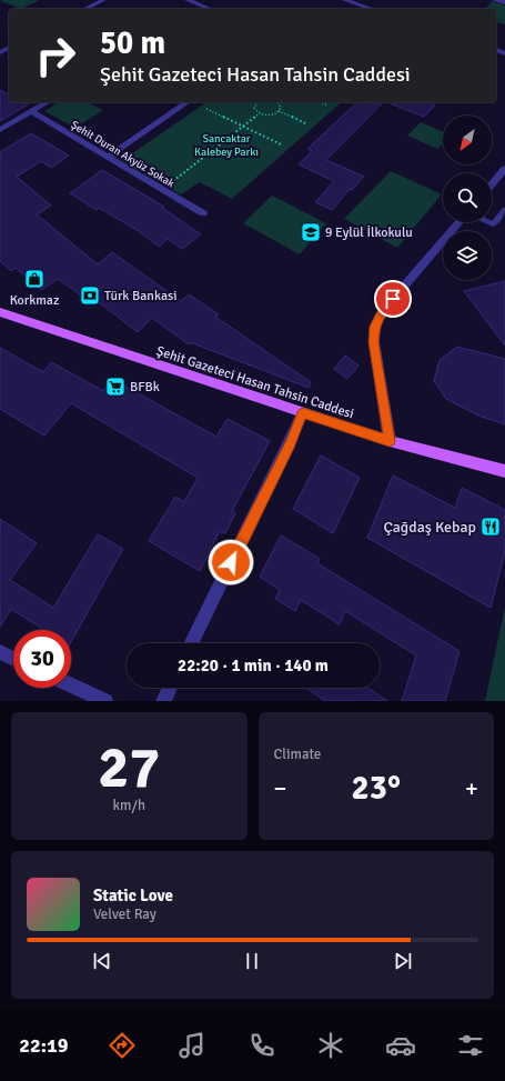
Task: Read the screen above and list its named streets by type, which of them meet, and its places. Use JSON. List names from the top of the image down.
{
  "streets": {
    "main road": ["Şehit Gazeteci Hasan Tahsin Caddesi"],
    "street": ["Şehit Duran Akyüz Sokak"]
  },
  "parks": ["Sancaktar Kalebey Parkı"],
  "places": {
    "school or university": ["9 Eylül İlkokulu"],
    "shop": ["Korkmaz"],
    "bank": ["Türk Bankasi"],
    "supermarket": ["BFBk"],
    "restaurant": ["Çağdaş Kebap"]
  },
  "north": "bottom left",
  "page": {
    "turn": ["50 m", "Şehit Gazeteci Hasan Tahsin Caddesi"],
    "limit": "30",
    "trip": "22:20 · 1 min · 140 m",
    "tile": [
      ["27", "km/h"],
      "Climate"
    ],
    "heat": ["−", "23°", "+"],
    "song": ["Static Love", "Velvet Ray"],
    "tabs": "22:19"
  }
}
